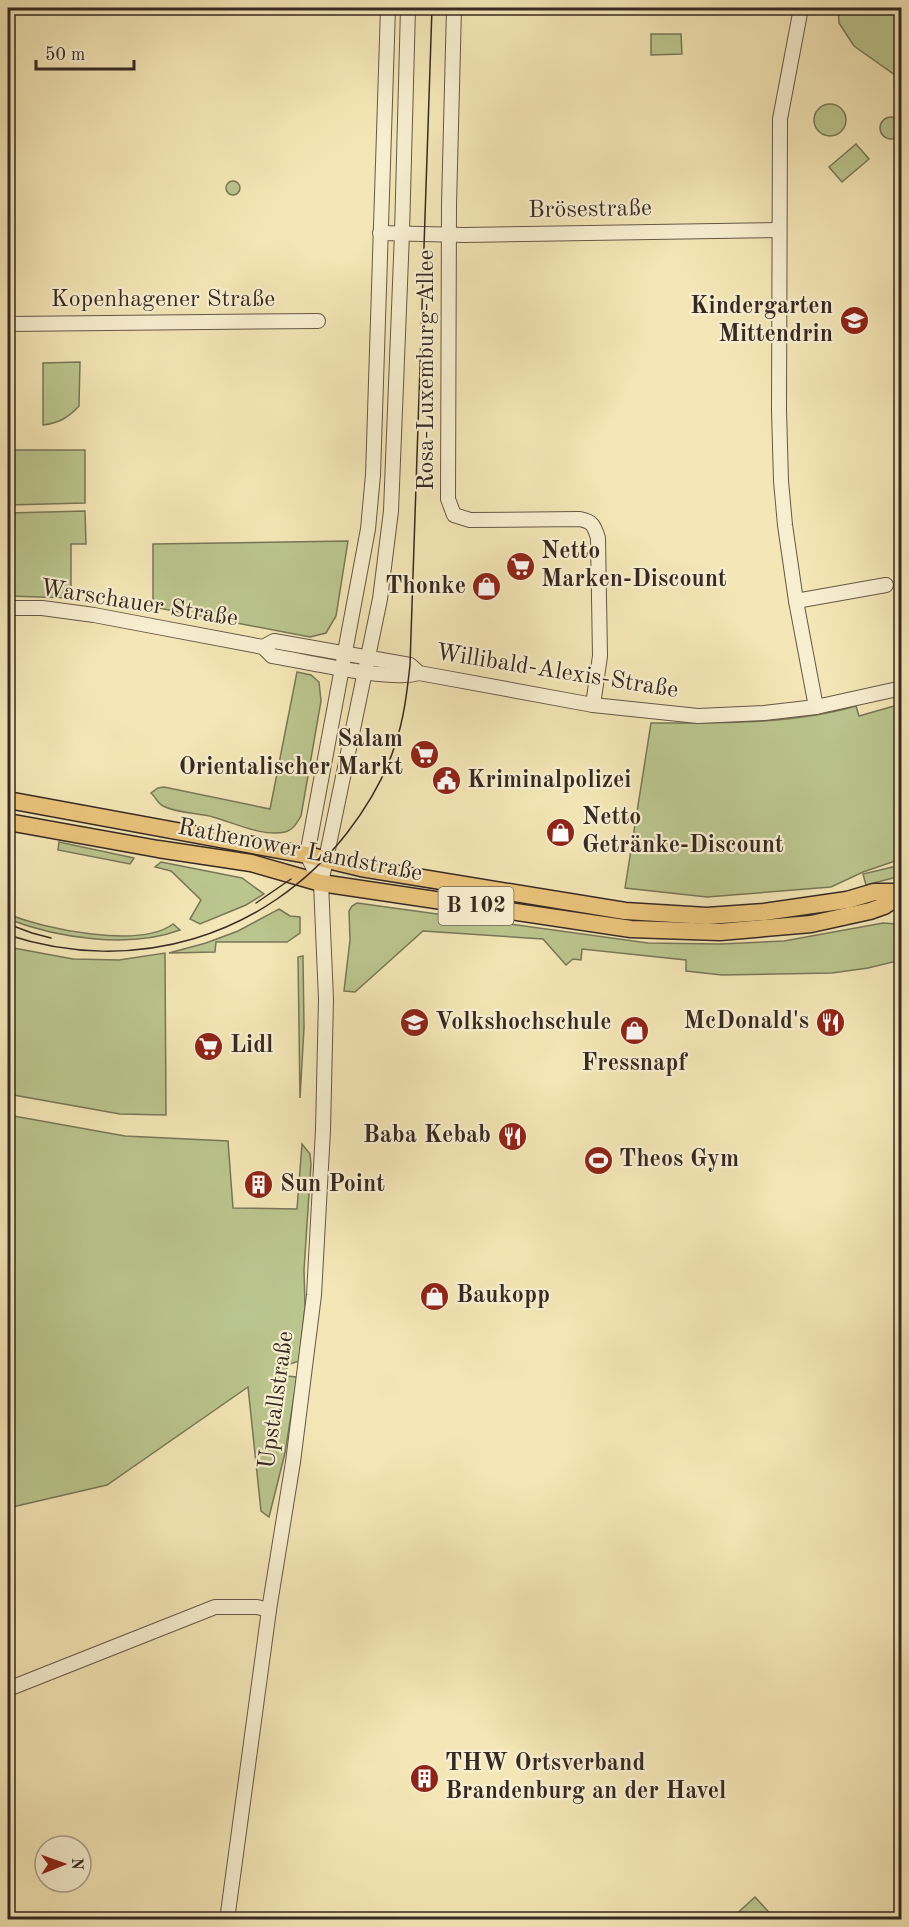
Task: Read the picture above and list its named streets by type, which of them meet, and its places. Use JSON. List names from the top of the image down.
{
  "streets": {
    "main road": ["Rathenower Landstraße", "B 102"],
    "street": [
      "Brösestraße",
      "Kopenhagener Straße",
      "Rosa-Luxemburg-Allee",
      "Warschauer Straße",
      "Willibald-Alexis-Straße",
      "Upstallstraße"
    ]
  },
  "crossings": [
    ["Brösestraße", "Rosa-Luxemburg-Allee"],
    ["Rosa-Luxemburg-Allee", "Warschauer Straße"],
    ["Rosa-Luxemburg-Allee", "Willibald-Alexis-Straße"],
    ["Rosa-Luxemburg-Allee", "Rathenower Landstraße"],
    ["Rosa-Luxemburg-Allee", "Upstallstraße"],
    ["Rathenower Landstraße", "Upstallstraße"]
  ],
  "places": {
    "school or university": ["Kindergarten Mittendrin", "Volkshochschule"],
    "supermarket": ["Netto Marken-Discount", "Salam Orientalischer Markt", "Lidl"],
    "shop": [
      "Thonke",
      "Netto Getränke-Discount",
      "Fressnapf",
      "Baukopp"
    ],
    "public building": ["Kriminalpolizei"],
    "restaurant": ["McDonald's", "Baba Kebab"],
    "sports": ["Theos Gym"],
    "building": ["Sun Point", "THW Ortsverband Brandenburg an der Havel"]
  },
  "scale_bar": "50 m",
  "north": "right"
}
